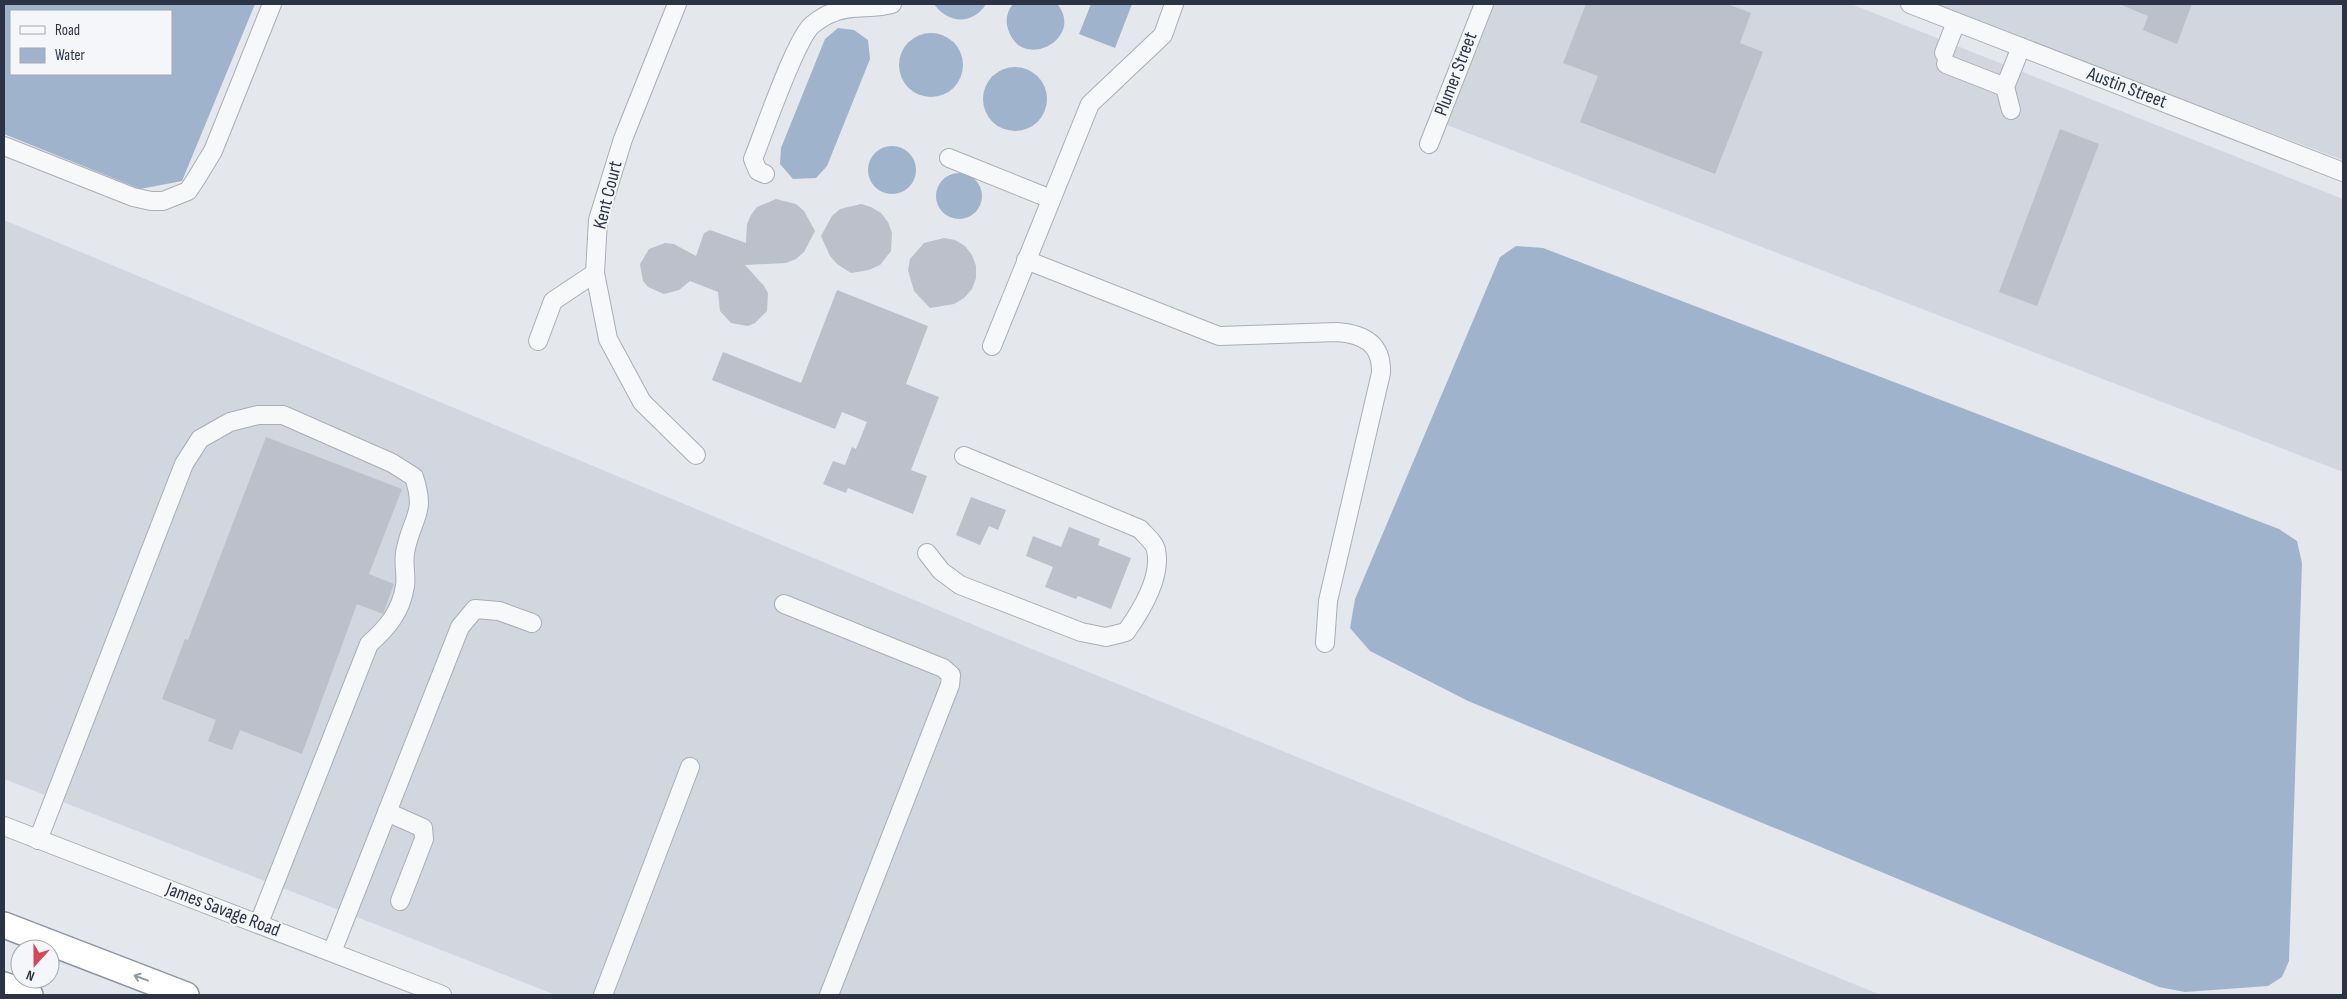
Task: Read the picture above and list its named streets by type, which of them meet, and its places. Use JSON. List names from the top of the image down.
{
  "streets": {
    "street": [
      "Plumer Street",
      "Austin Street",
      "Kent Court",
      "James Savage Road"
    ]
  },
  "legend": ["Road", "Water"],
  "north": "bottom"
}
